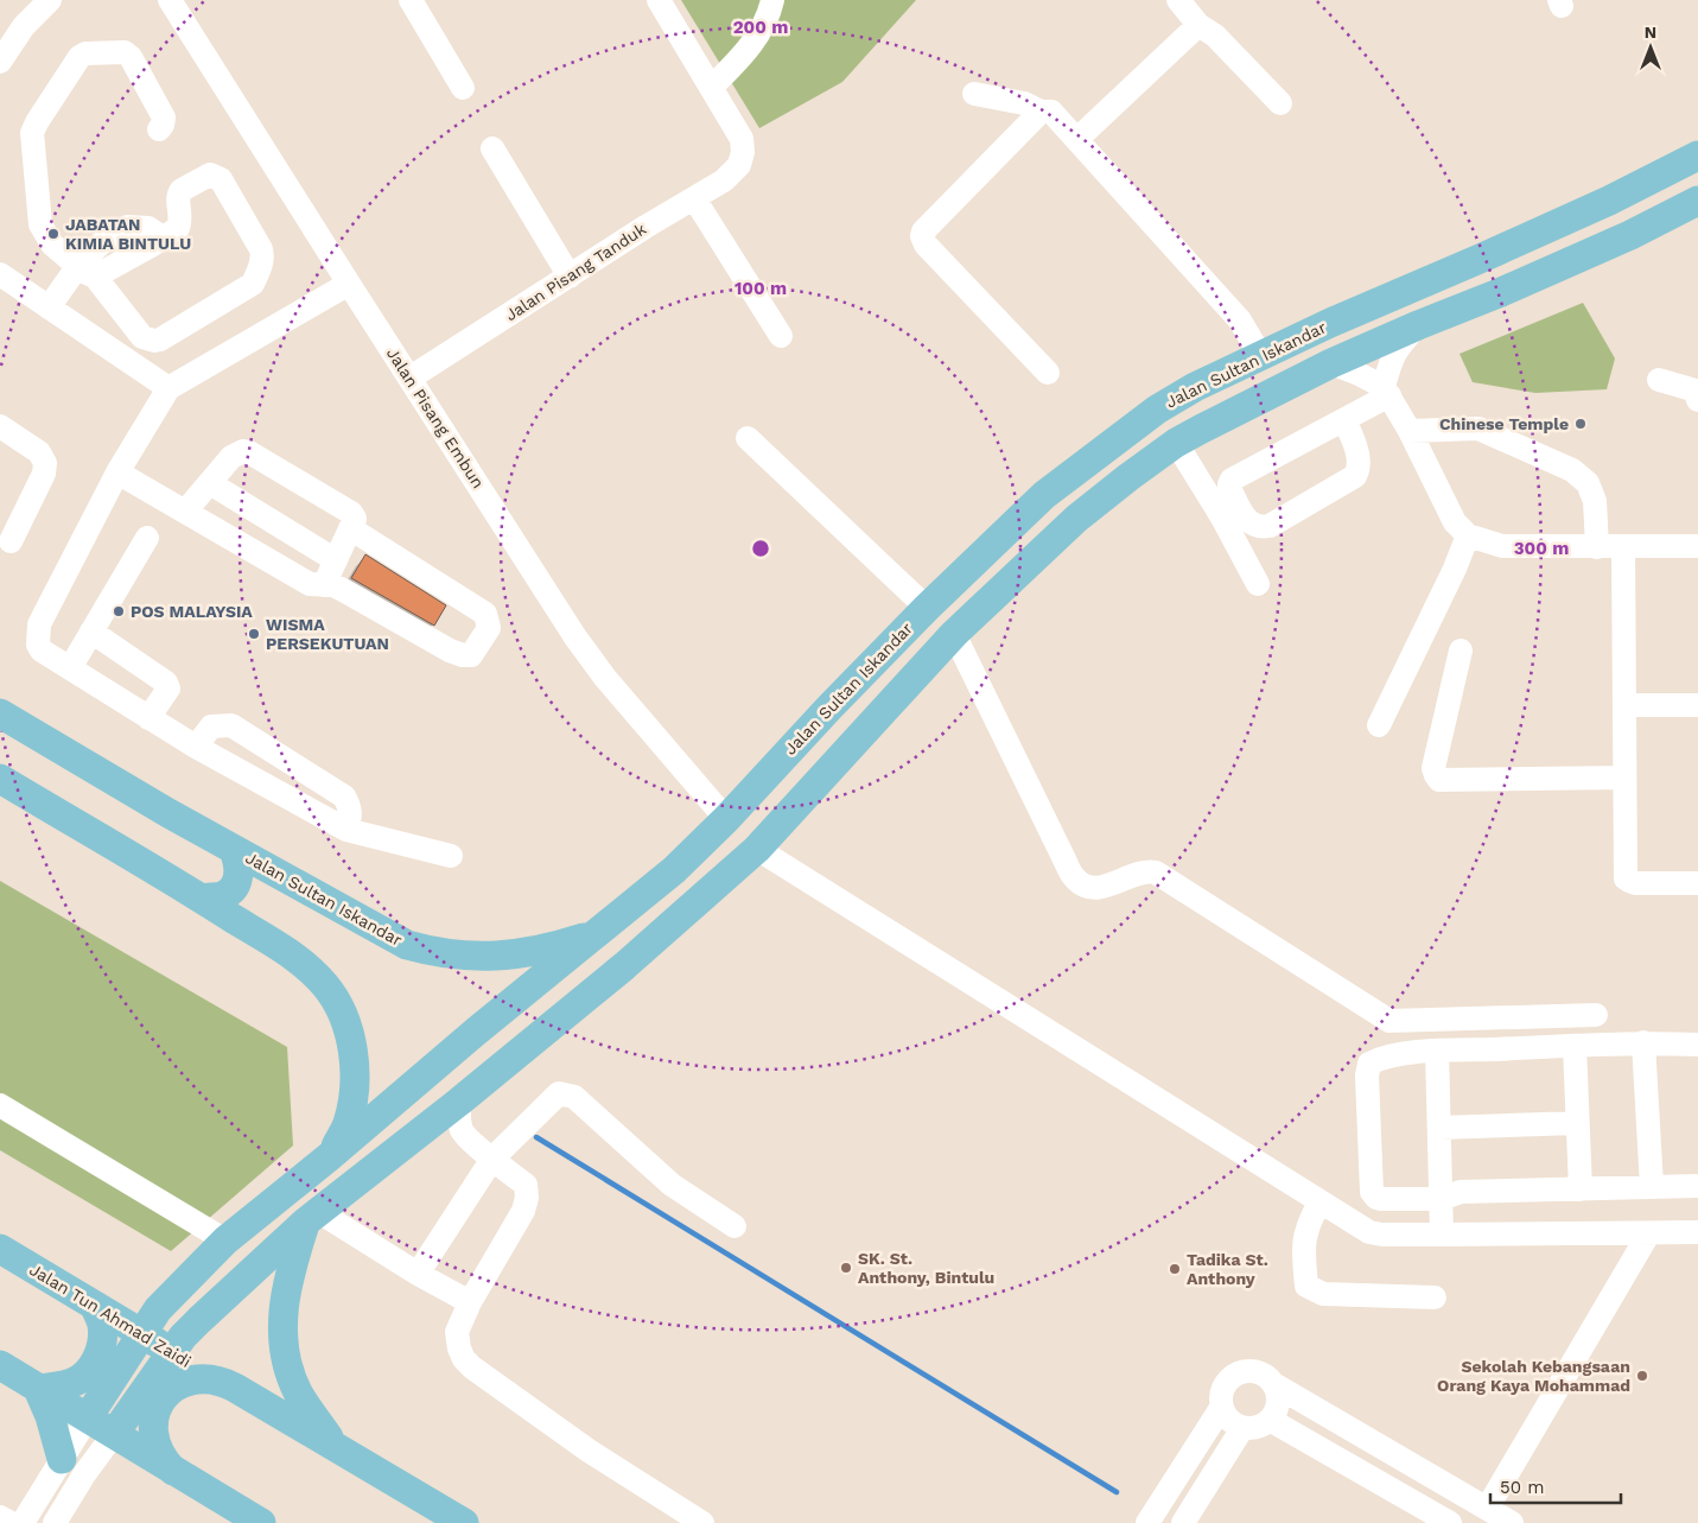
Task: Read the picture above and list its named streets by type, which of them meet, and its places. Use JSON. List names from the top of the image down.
{
  "streets": {
    "main road": ["Jalan Sultan Iskandar", "Jalan Tun Ahmad Zaidi"],
    "street": ["Jalan Pisang Tanduk", "Jalan Pisang Embun"]
  },
  "crossings": [
    ["Jalan Pisang Tanduk", "Jalan Pisang Embun"],
    ["Jalan Sultan Iskandar", "Jalan Pisang Embun"]
  ],
  "places": [
    "JABATAN KIMIA BINTULU",
    "Chinese Temple",
    "POS MALAYSIA",
    "WISMA PERSEKUTUAN",
    "SK. St. Anthony, Bintulu",
    "Tadika St. Anthony",
    "Sekolah Kebangsaan Orang Kaya Mohammad"
  ],
  "scale_bar": "50 m",
  "north": "top",
  "rings": ["200 m", "100 m", "300 m"]
}
